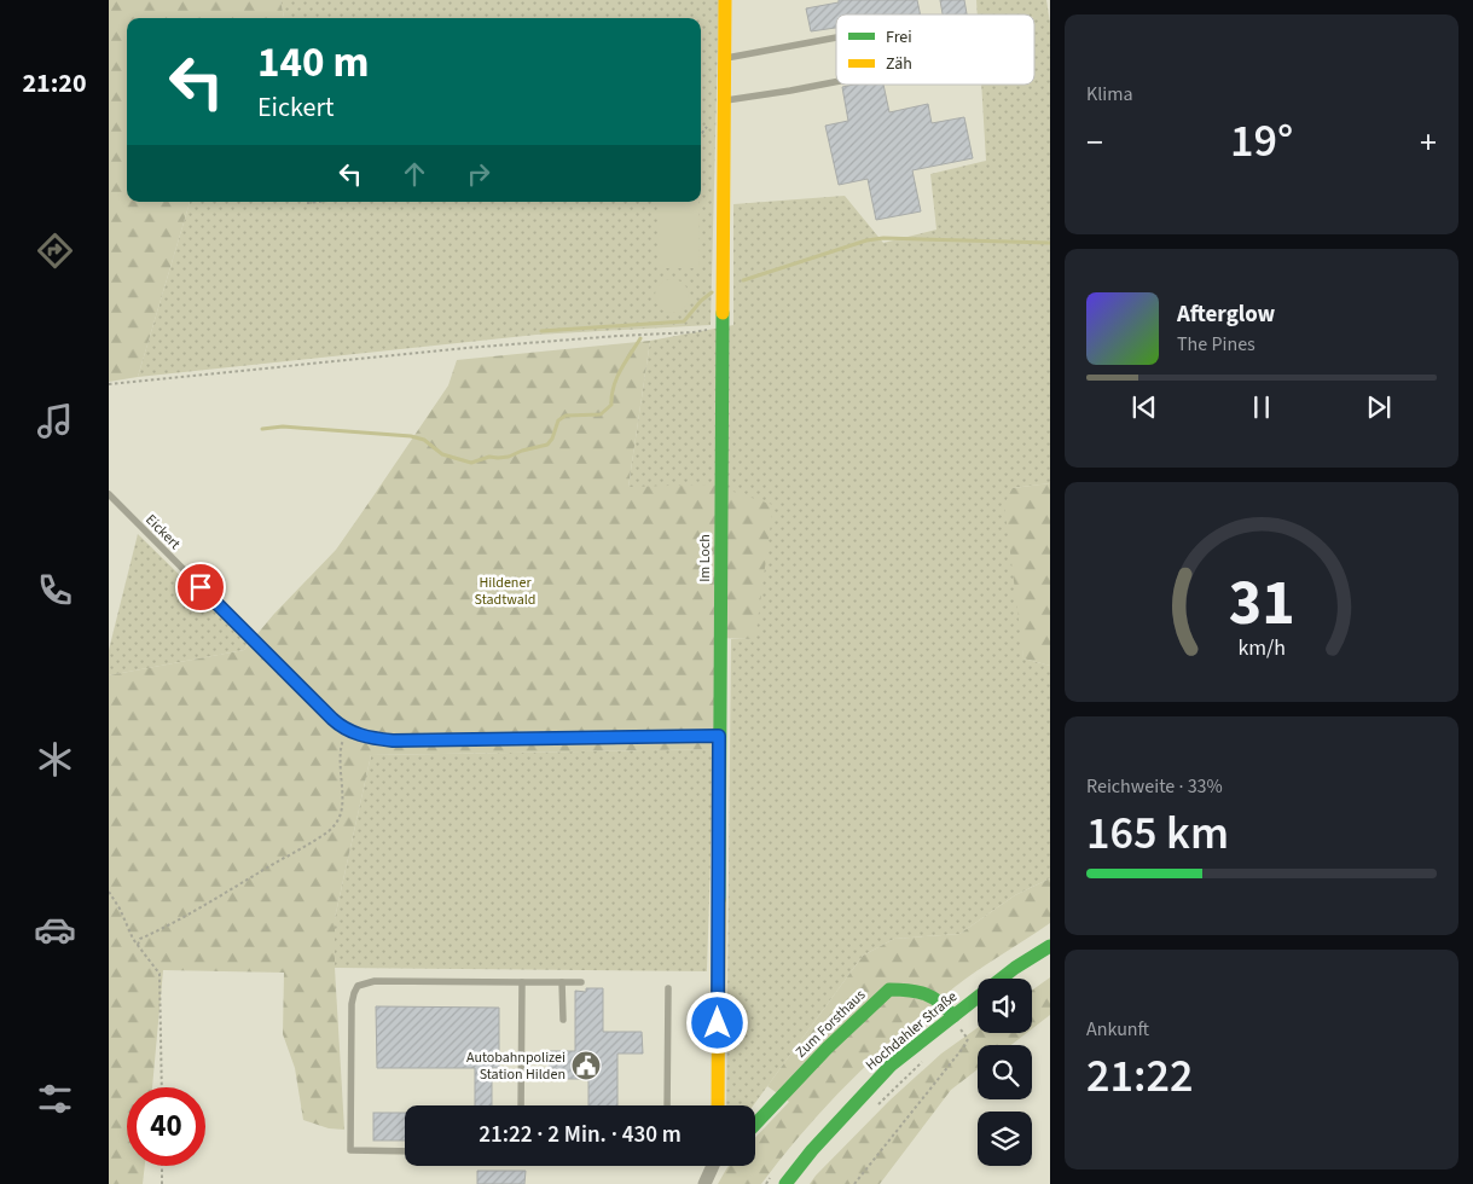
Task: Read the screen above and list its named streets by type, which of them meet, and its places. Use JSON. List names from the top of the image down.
{
  "streets": {
    "street": ["Im Loch", "Zum Forsthaus", "Hochdahler Straße"],
    "lane": ["Eickert"]
  },
  "crossings": [
    ["Eickert", "Im Loch"],
    ["Zum Forsthaus", "Hochdahler Straße"]
  ],
  "parks": ["Hildener Stadtwald"],
  "places": {
    "public building": ["Autobahnpolizei Station Hilden"]
  },
  "legend": ["Frei", "Zäh"],
  "page": {
    "tabs": "21:20",
    "tile": [
      "Klima",
      ["Reichweite · 33%", "165 km"],
      ["Ankunft", "21:22"]
    ],
    "turn": ["140 m", "Eickert"],
    "heat": ["−", "19°", "+"],
    "song": ["Afterglow", "The Pines"],
    "limit": "40",
    "trip": "21:22 · 2 Min. · 430 m",
    "gauge": ["31", "km/h"]
  }
}
